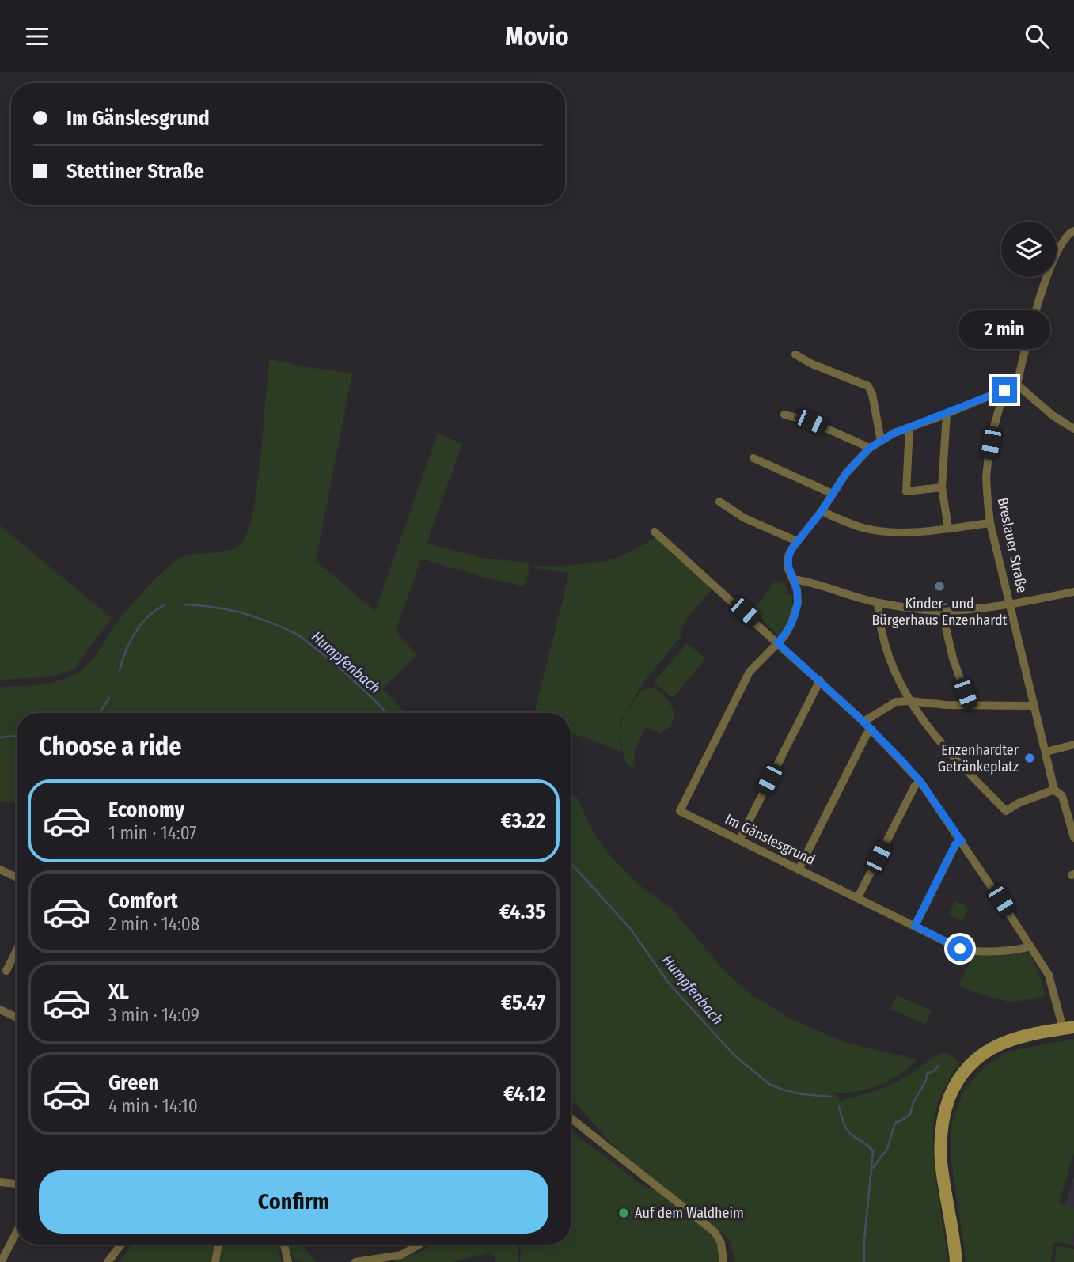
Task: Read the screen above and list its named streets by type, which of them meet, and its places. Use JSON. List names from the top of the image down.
{
  "streets": {
    "street": ["Breslauer Straße", "Im Gänslesgrund"]
  },
  "water": ["Humpfenbach"],
  "places": ["Kinder- und Bürgerhaus Enzenhardt", "Enzenhardter Getränkeplatz", "Auf dem Waldheim"],
  "page": {
    "header": "Movio",
    "banner": ["Im Gänslesgrund", "Stettiner Straße"],
    "bubble": "2 min",
    "heading": "Choose a ride",
    "list": [
      {
        "name": "Economy",
        "note": "1 min · 14:07",
        "value": "€3.22"
      },
      {
        "name": "Comfort",
        "note": "2 min · 14:08",
        "value": "€4.35"
      },
      {
        "name": "XL",
        "note": "3 min · 14:09",
        "value": "€5.47"
      },
      {
        "name": "Green",
        "note": "4 min · 14:10",
        "value": "€4.12"
      }
    ],
    "buttons": "Confirm"
  }
}
